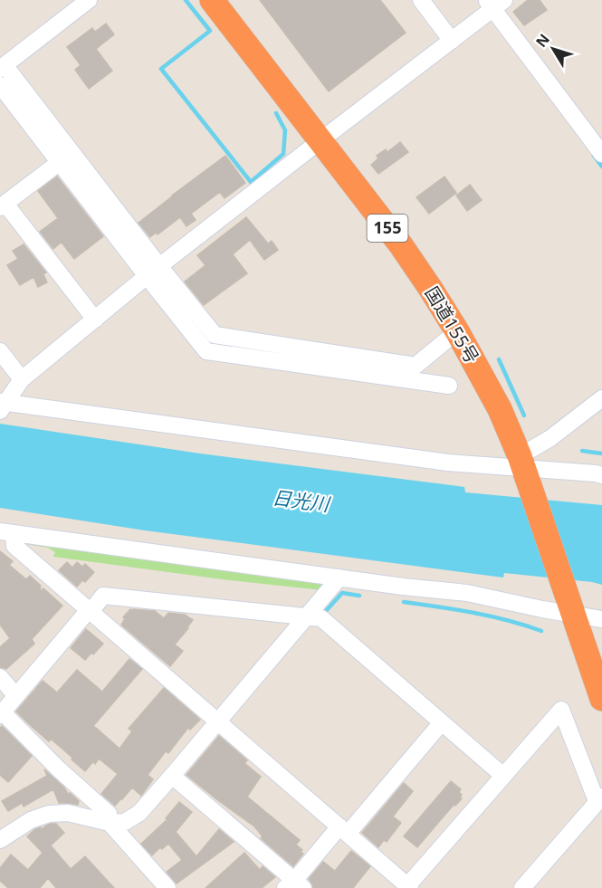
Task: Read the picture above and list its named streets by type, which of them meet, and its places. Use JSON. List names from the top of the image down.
{
  "streets": {
    "highway": ["155", "国道155号"]
  },
  "water": ["日光川"],
  "north": "top left"
}
